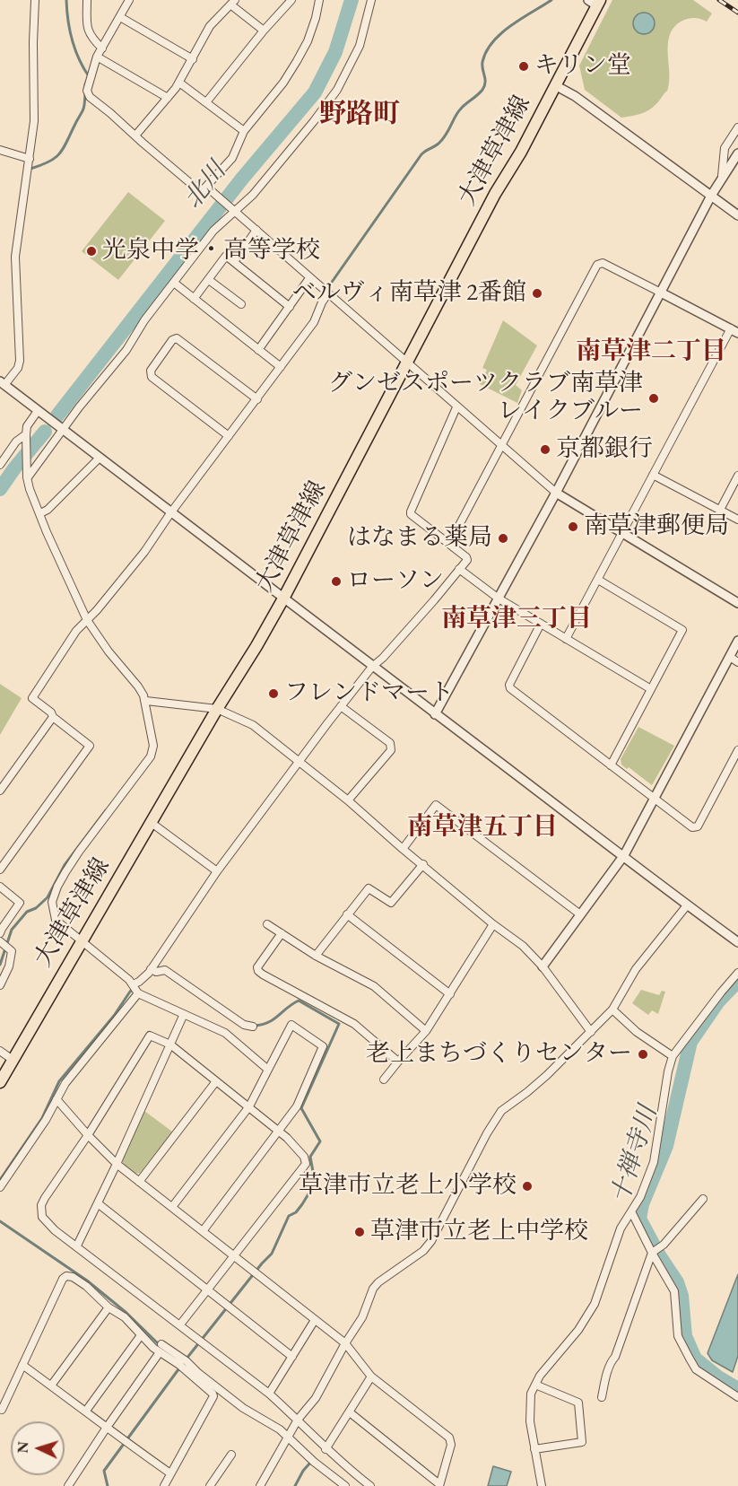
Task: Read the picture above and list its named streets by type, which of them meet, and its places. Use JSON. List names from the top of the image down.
{
  "streets": {
    "main road": ["大津草津線"]
  },
  "districts": [
    "野路町",
    "南草津二丁目",
    "南草津三丁目",
    "南草津五丁目"
  ],
  "water": ["北川", "十禅寺川"],
  "places": [
    "キリン堂",
    "光泉中学・高等学校",
    "ベルヴィ南草津 2番館",
    "グンゼスポーツクラブ南草津 レイクブルー",
    "京都銀行",
    "南草津郵便局",
    "はなまる薬局",
    "ローソン",
    "フレンドマート",
    "老上まちづくりセンター",
    "草津市立老上小学校",
    "草津市立老上中学校"
  ],
  "north": "left"
}
